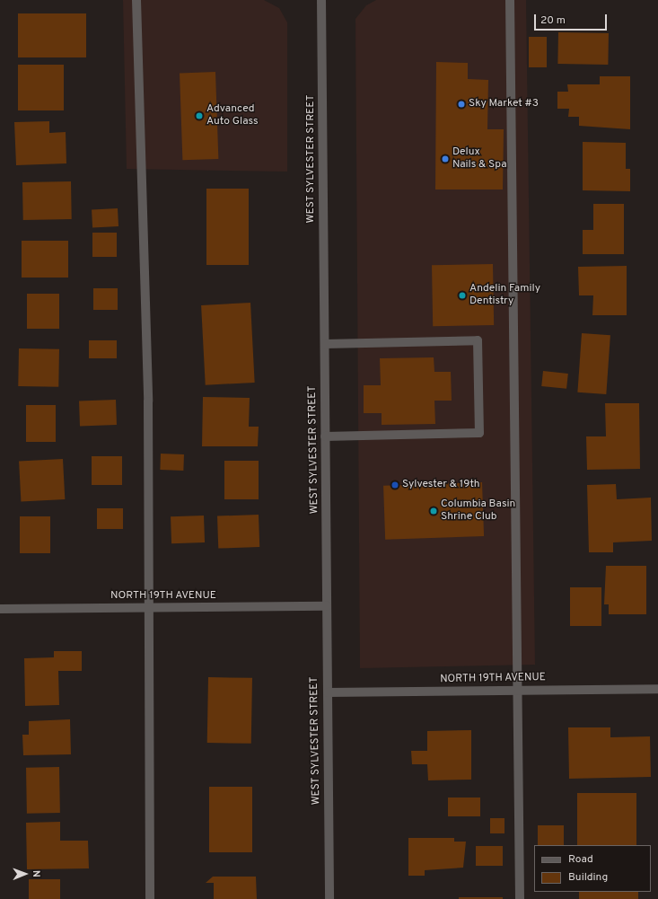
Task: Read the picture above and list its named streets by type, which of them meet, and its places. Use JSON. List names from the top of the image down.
{
  "streets": {
    "street": ["WEST SYLVESTER STREET", "NORTH 19TH AVENUE"]
  },
  "crossings": [
    ["WEST SYLVESTER STREET", "NORTH 19TH AVENUE"]
  ],
  "places": [
    "Sky Market #3",
    "Advanced Auto Glass",
    "Delux Nails & Spa",
    "Andelin Family Dentistry",
    "Sylvester & 19th",
    "Columbia Basin Shrine Club"
  ],
  "legend": ["Road", "Building"],
  "scale_bar": "20 m",
  "north": "right"
}
